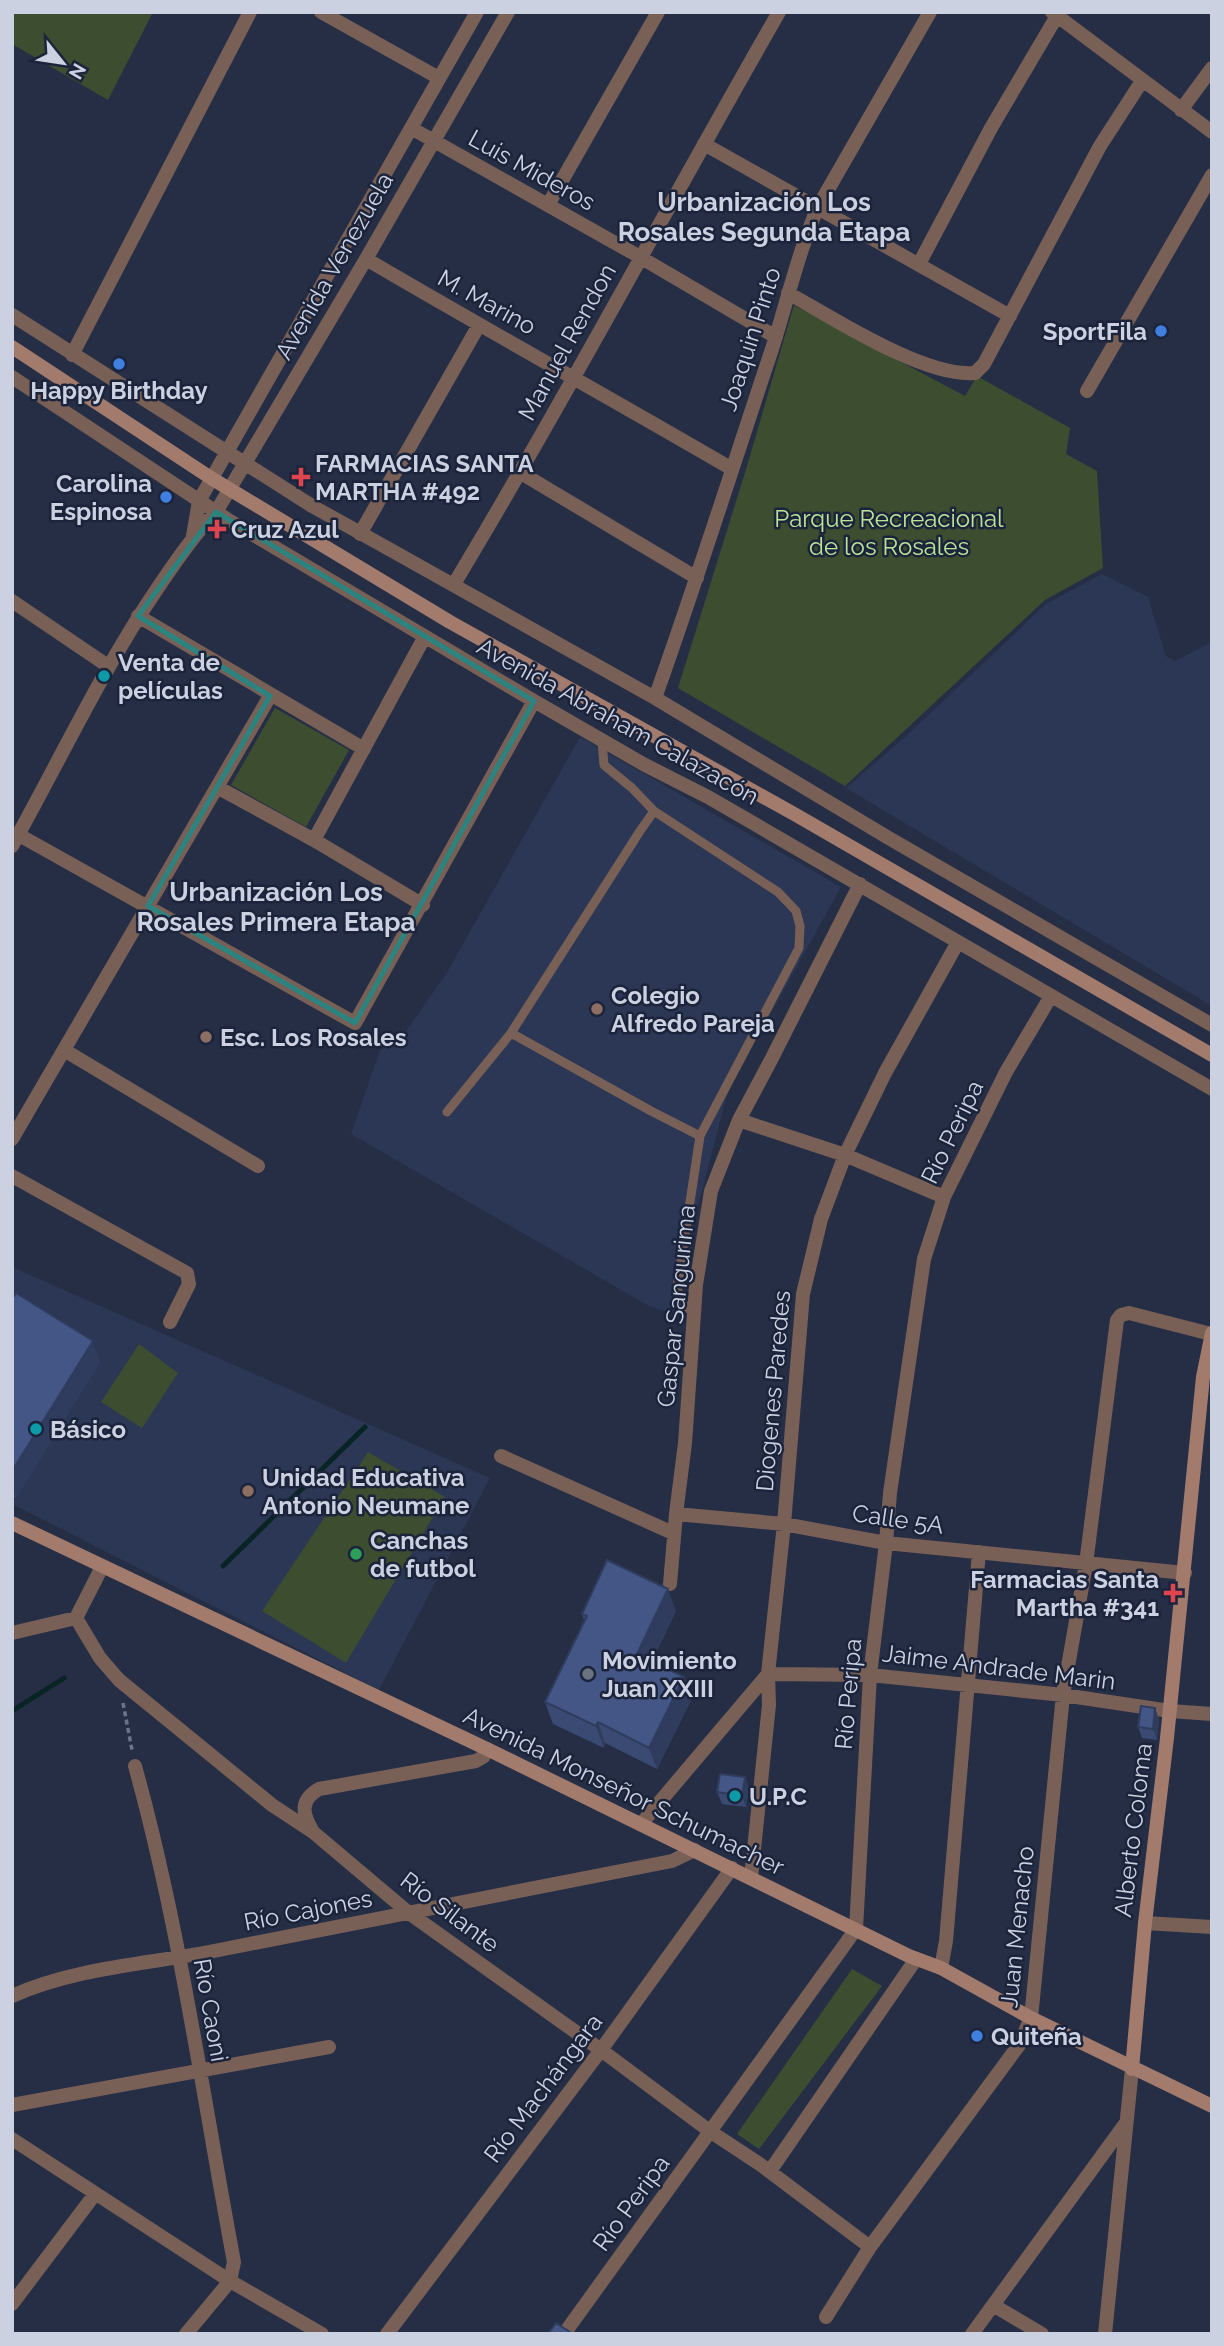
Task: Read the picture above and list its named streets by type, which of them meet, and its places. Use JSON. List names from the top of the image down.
{
  "streets": {
    "street": [
      "Luis Mideros",
      "Avenida Venezuela",
      "M. Marino",
      "Joaquin Pinto",
      "Manuel Rendon",
      "Avenida Abraham Calazacón",
      "Río Peripa",
      "Gaspar Sangurima",
      "Diogenes Paredes",
      "Calle 5A",
      "Jaime Andrade Marin",
      "Avenida Monseñor Schumacher",
      "Alberto Coloma",
      "Río Cajones",
      "Río Silante",
      "Juan Menacho",
      "Río Caoni",
      "Río Machángara"
    ]
  },
  "crossings": [
    ["Luis Mideros", "Avenida Venezuela"],
    ["Luis Mideros", "Joaquin Pinto"],
    ["Luis Mideros", "Manuel Rendon"],
    ["Avenida Venezuela", "M. Marino"],
    ["Avenida Venezuela", "Avenida Abraham Calazacón"],
    ["M. Marino", "Joaquin Pinto"],
    ["M. Marino", "Manuel Rendon"],
    ["Joaquin Pinto", "Avenida Abraham Calazacón"],
    ["Manuel Rendon", "Avenida Abraham Calazacón"],
    ["Avenida Abraham Calazacón", "Río Peripa"],
    ["Avenida Abraham Calazacón", "Gaspar Sangurima"],
    ["Avenida Abraham Calazacón", "Diogenes Paredes"],
    ["Río Peripa", "Calle 5A"],
    ["Río Peripa", "Jaime Andrade Marin"],
    ["Río Peripa", "Avenida Monseñor Schumacher"],
    ["Río Peripa", "Río Silante"],
    ["Gaspar Sangurima", "Calle 5A"],
    ["Diogenes Paredes", "Calle 5A"],
    ["Diogenes Paredes", "Jaime Andrade Marin"],
    ["Diogenes Paredes", "Avenida Monseñor Schumacher"],
    ["Calle 5A", "Alberto Coloma"],
    ["Calle 5A", "Juan Menacho"],
    ["Jaime Andrade Marin", "Alberto Coloma"],
    ["Jaime Andrade Marin", "Juan Menacho"],
    ["Avenida Monseñor Schumacher", "Alberto Coloma"],
    ["Avenida Monseñor Schumacher", "Río Cajones"],
    ["Avenida Monseñor Schumacher", "Juan Menacho"],
    ["Avenida Monseñor Schumacher", "Río Machángara"],
    ["Alberto Coloma", "Juan Menacho"],
    ["Río Cajones", "Río Silante"],
    ["Río Cajones", "Río Caoni"],
    ["Río Silante", "Juan Menacho"],
    ["Río Silante", "Río Machángara"]
  ],
  "districts": ["Urbanización Los Rosales Segunda Etapa", "Urbanización Los Rosales Primera Etapa"],
  "parks": ["Parque Recreacional de los Rosales"],
  "places": {
    "other": [
      "SportFila",
      "Happy Birthday",
      "Carolina Espinosa",
      "Venta de películas",
      "Colegio Alfredo Pareja",
      "Esc. Los Rosales",
      "Básico",
      "Unidad Educativa Antonio Neumane",
      "Canchas de futbol",
      "Movimiento Juan XXIII",
      "U.P.C",
      "Quiteña"
    ],
    "health": ["FARMACIAS SANTA MARTHA #492", "Cruz Azul", "Farmacias Santa Martha #341"]
  },
  "north": "bottom right"
}
